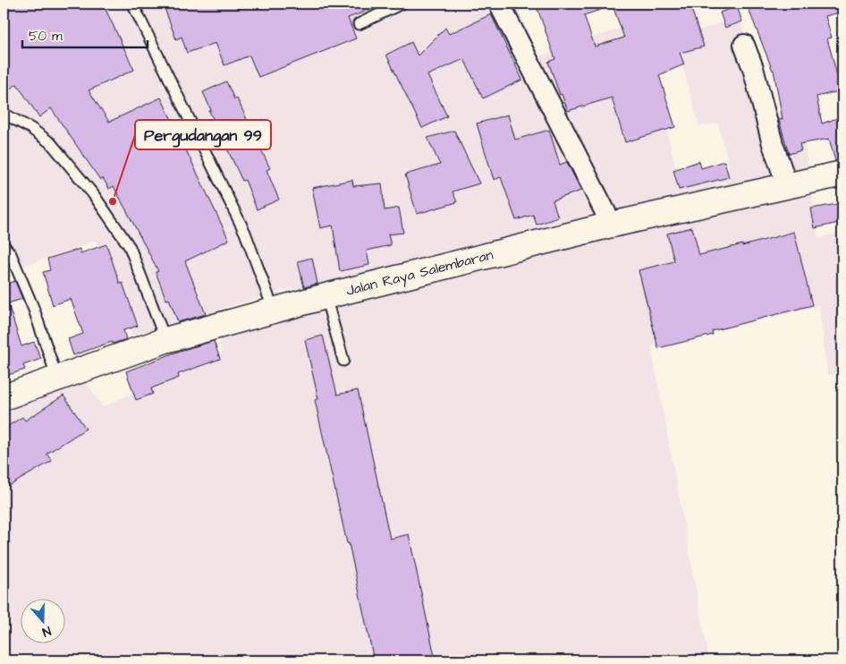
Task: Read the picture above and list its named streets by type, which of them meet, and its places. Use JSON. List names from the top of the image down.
{
  "streets": {
    "main road": ["Jalan Raya Salembaran"]
  },
  "places": ["Pergudangan 99"],
  "scale_bar": "50 m",
  "north": "bottom"
}
